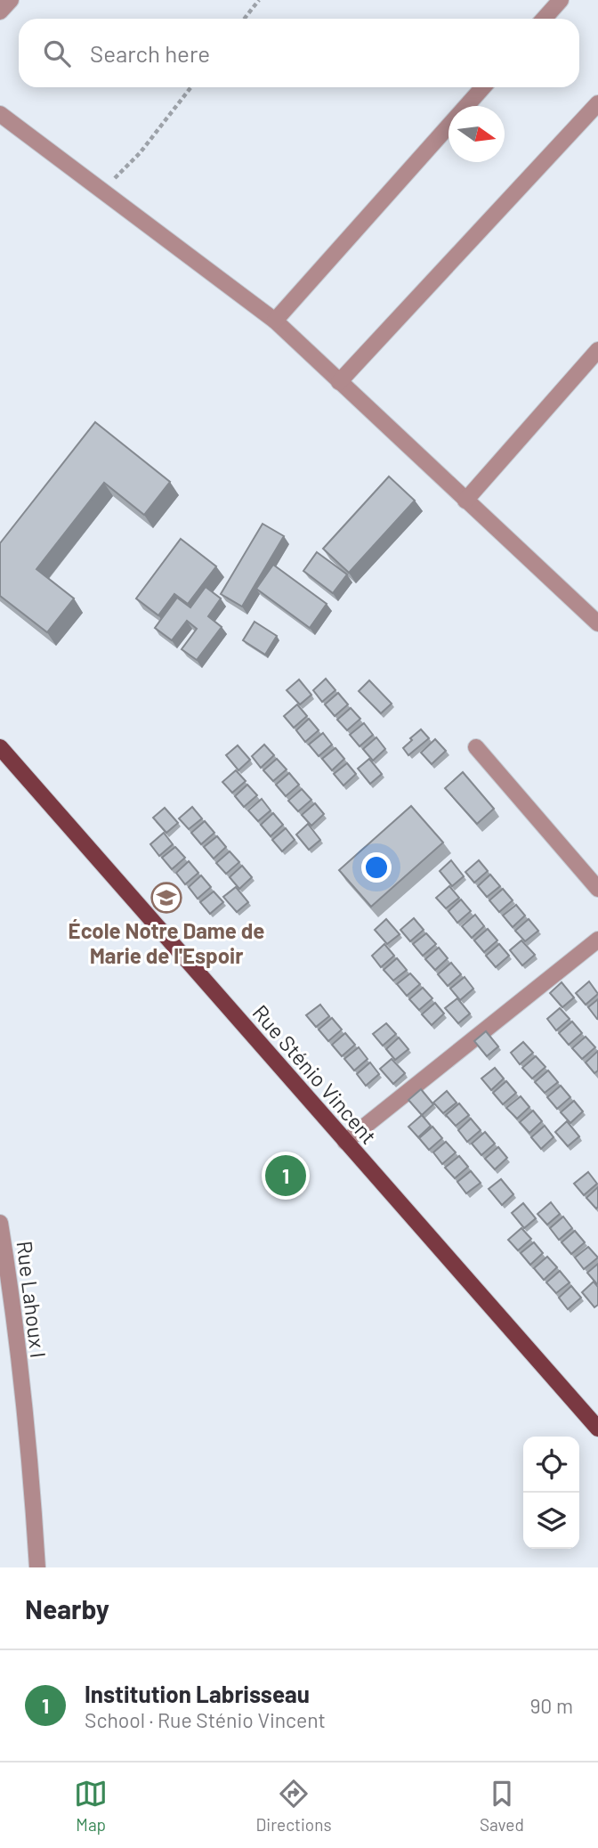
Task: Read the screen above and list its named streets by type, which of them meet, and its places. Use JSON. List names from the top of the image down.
{
  "streets": {
    "main road": ["Rue Sténio Vincent"],
    "street": ["Rue Lahoux I"]
  },
  "places": {
    "school or university": ["École Notre Dame de Marie de l'Espoir"]
  },
  "north": "right",
  "page": {
    "search": "Search here",
    "pins": "1",
    "heading": "Nearby",
    "list": [
      {
        "mark": "1",
        "name": "Institution Labrisseau",
        "note": "School · Rue Sténio Vincent",
        "value": "90 m"
      }
    ],
    "nav": ["Map", "Directions", "Saved"]
  }
}
